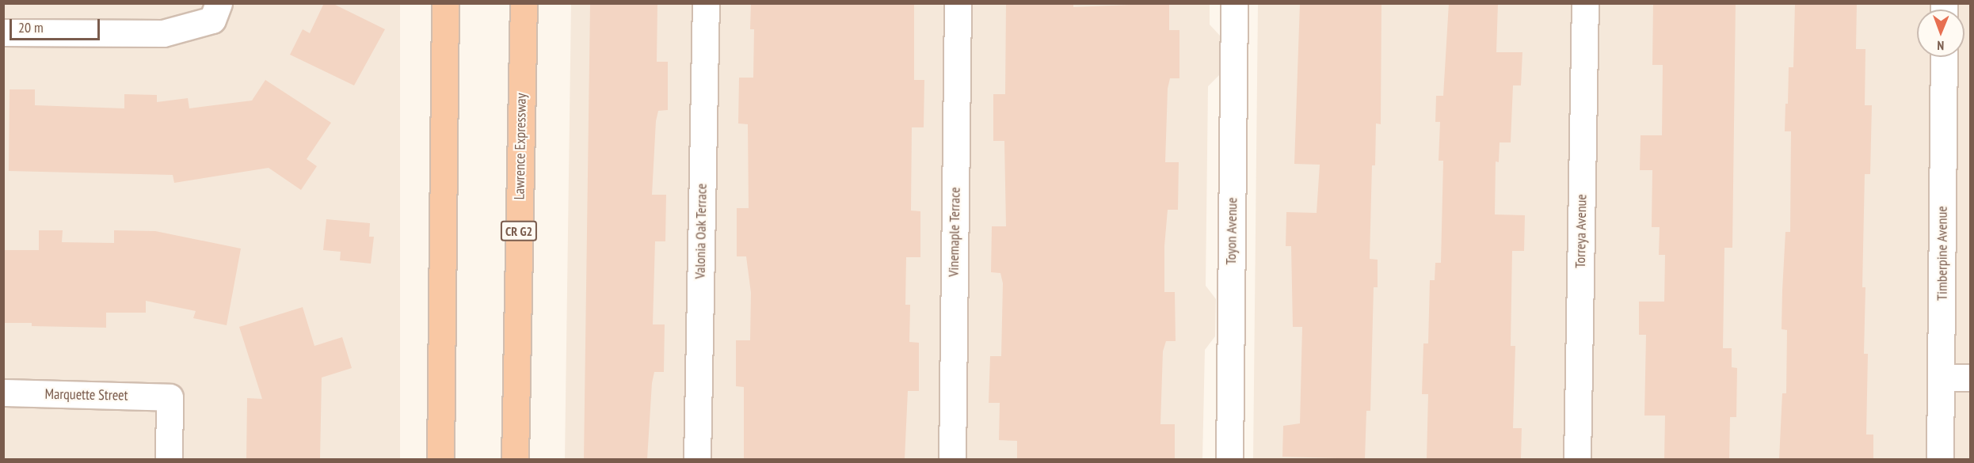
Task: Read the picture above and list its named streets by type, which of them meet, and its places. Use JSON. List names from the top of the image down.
{
  "streets": {
    "highway": ["Lawrence Expressway", "CR G2"],
    "street": [
      "Valonia Oak Terrace",
      "Toyon Avenue",
      "Torreya Avenue",
      "Vinemaple Terrace",
      "Timberpine Avenue",
      "Marquette Street"
    ]
  },
  "scale_bar": "20 m",
  "north": "bottom"
}
